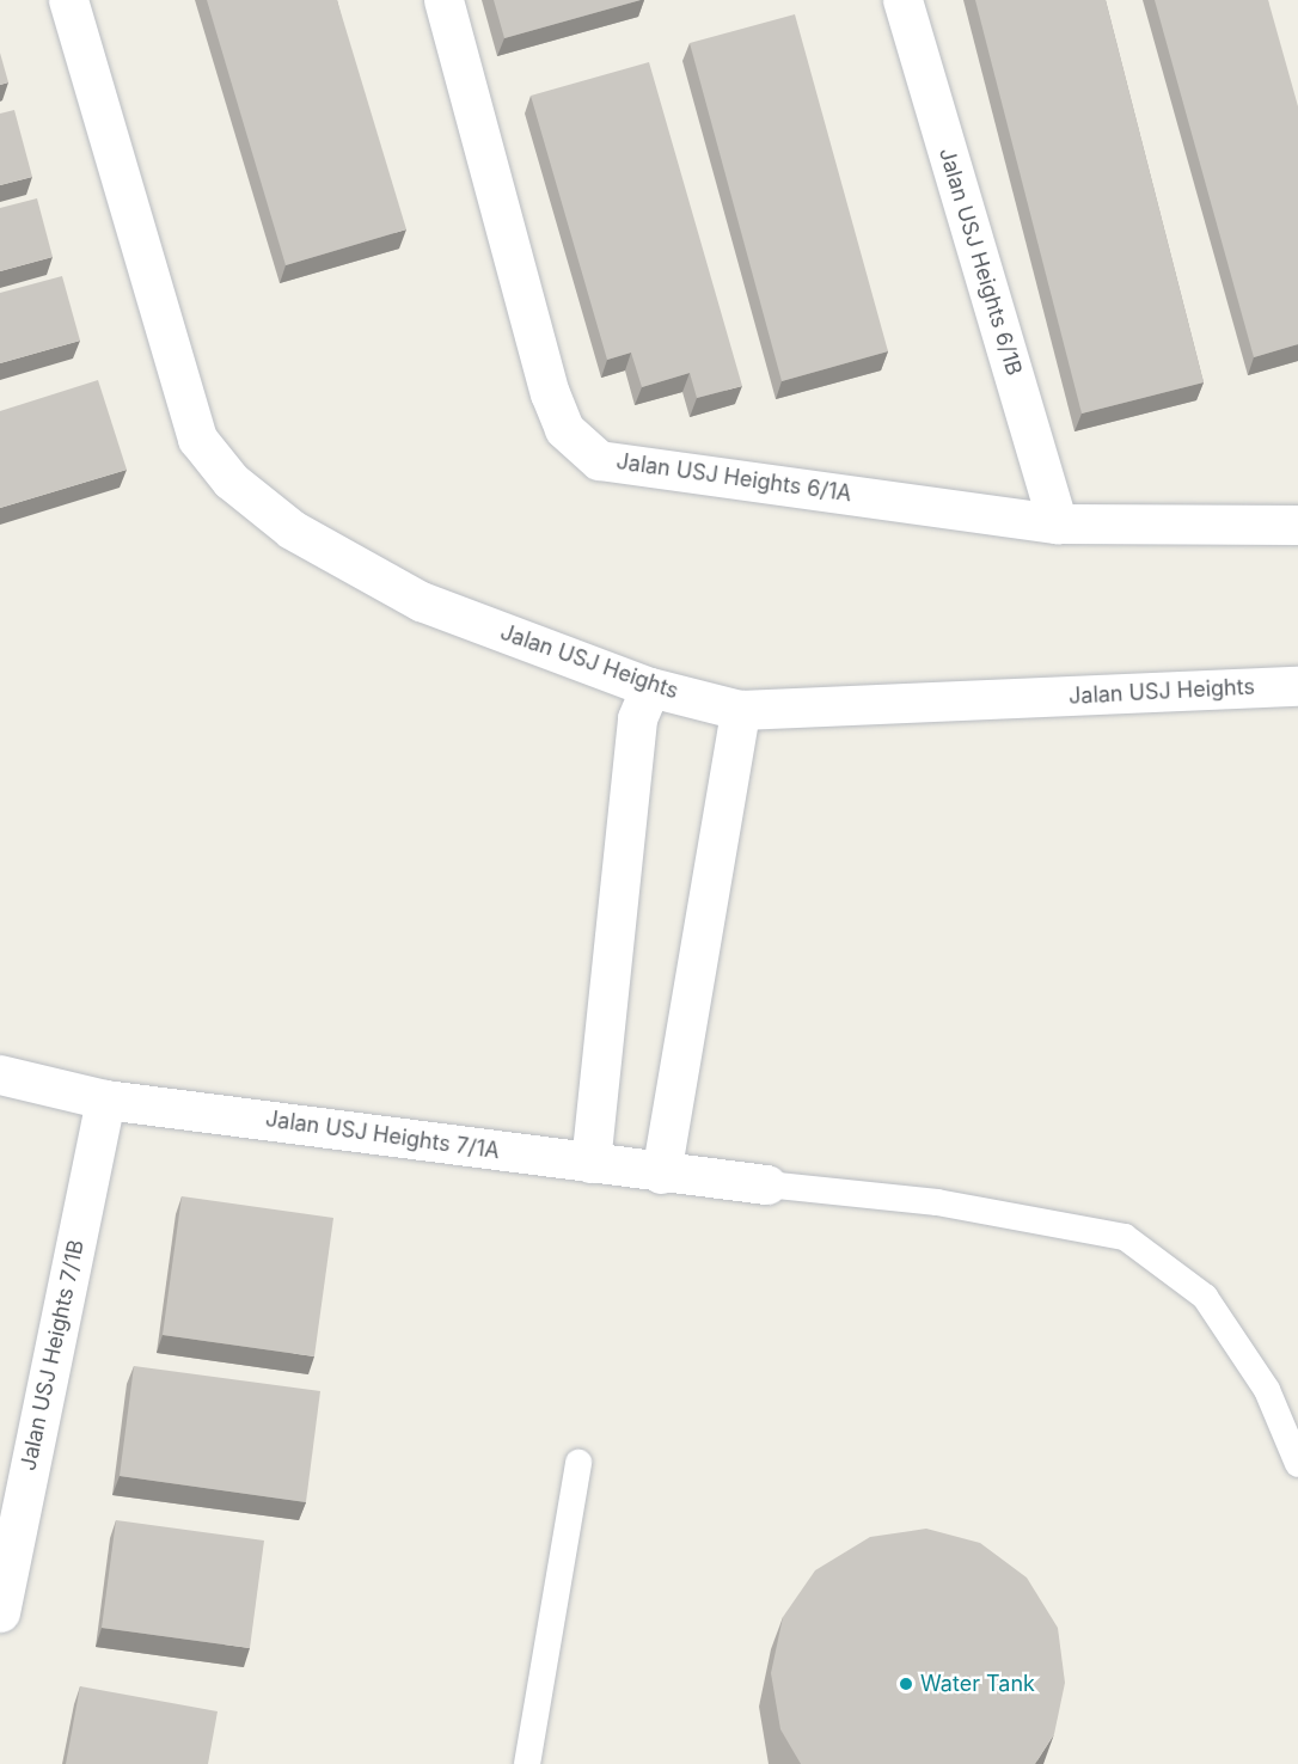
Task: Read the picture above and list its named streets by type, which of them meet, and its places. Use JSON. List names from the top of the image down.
{
  "streets": {
    "street": [
      "Jalan USJ Heights 6/1B",
      "Jalan USJ Heights 6/1A",
      "Jalan USJ Heights",
      "Jalan USJ Heights 7/1A",
      "Jalan USJ Heights 7/1B"
    ]
  },
  "crossings": [
    ["Jalan USJ Heights 6/1B", "Jalan USJ Heights 6/1A"],
    ["Jalan USJ Heights 7/1A", "Jalan USJ Heights 7/1B"]
  ],
  "places": ["Water Tank"]
}
